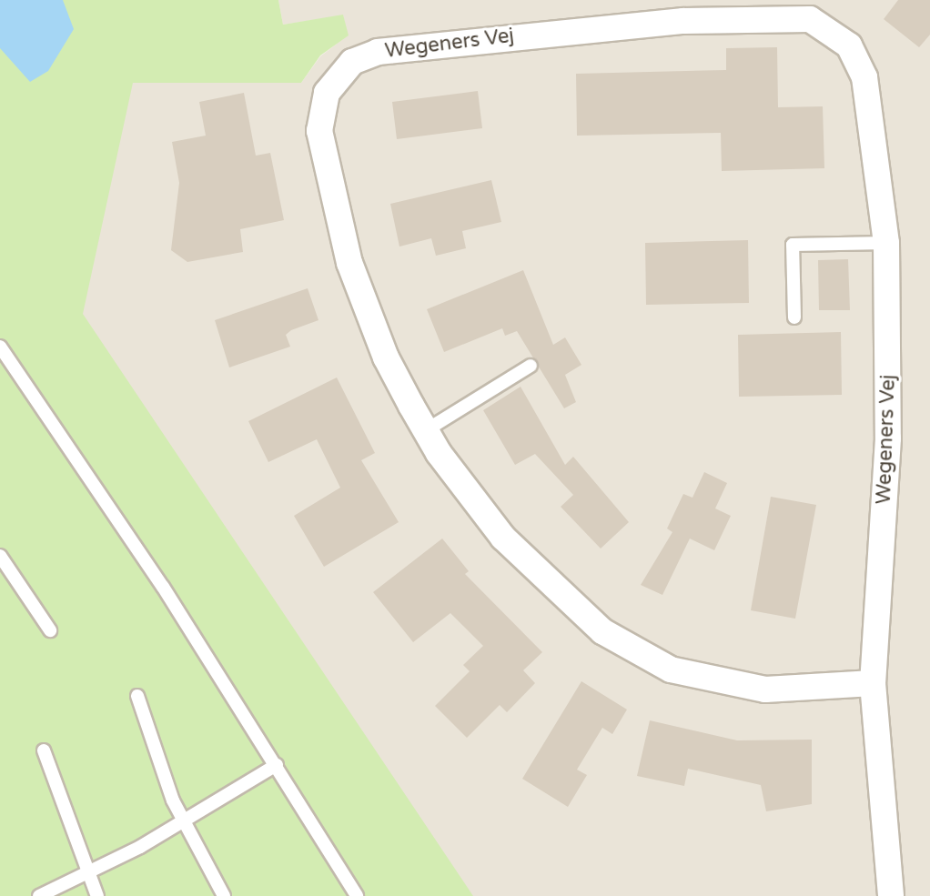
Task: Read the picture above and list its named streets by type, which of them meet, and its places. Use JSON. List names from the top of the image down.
{
  "streets": {
    "street": ["Wegeners Vej"]
  }
}
